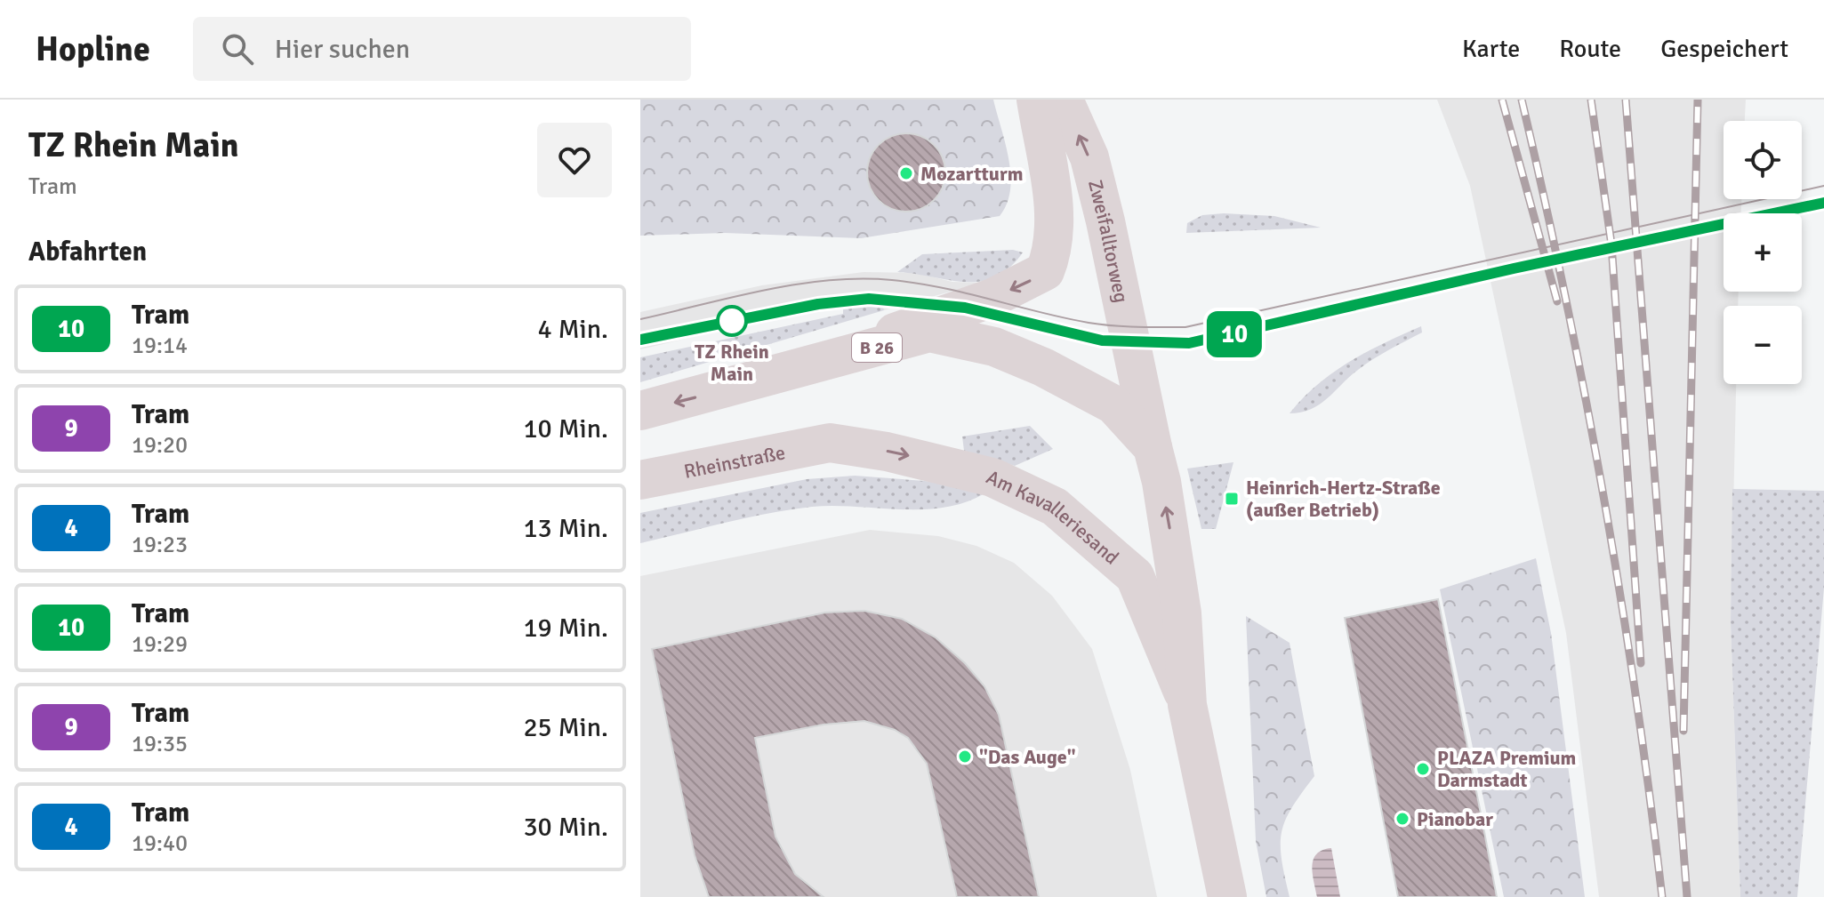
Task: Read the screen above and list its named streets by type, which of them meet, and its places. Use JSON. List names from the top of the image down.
{
  "streets": {
    "main road": [
      "Zweifalltorweg",
      "B 26",
      "Rheinstraße",
      "Am Kavalleriesand"
    ]
  },
  "crossings": [
    ["Zweifalltorweg", "Am Kavalleriesand"],
    ["B 26", "Am Kavalleriesand"],
    ["Rheinstraße", "Am Kavalleriesand"]
  ],
  "one_way": ["Zweifalltorweg"],
  "places": {
    "other": [
      "Mozartturm",
      "TZ Rhein Main",
      "\"Das Auge\"",
      "PLAZA Premium Darmstadt",
      "Pianobar"
    ],
    "transit": ["Heinrich-Hertz-Straße (außer Betrieb)"]
  },
  "lines": ["tram line 10"],
  "page": {
    "header": "Hopline",
    "search": "Hier suchen",
    "nav": ["Karte", "Route", "Gespeichert"],
    "heading": [
      ["TZ Rhein Main", "Tram"],
      "Abfahrten"
    ],
    "on_map": "10",
    "map_buttons": ["+", "−"],
    "list": [
      {
        "mark": "10",
        "name": "Tram",
        "note": "19:14",
        "value": "4 Min."
      },
      {
        "mark": "9",
        "name": "Tram",
        "note": "19:20",
        "value": "10 Min."
      },
      {
        "mark": "4",
        "name": "Tram",
        "note": "19:23",
        "value": "13 Min."
      },
      {
        "mark": "10",
        "name": "Tram",
        "note": "19:29",
        "value": "19 Min."
      },
      {
        "mark": "9",
        "name": "Tram",
        "note": "19:35",
        "value": "25 Min."
      },
      {
        "mark": "4",
        "name": "Tram",
        "note": "19:40",
        "value": "30 Min."
      }
    ]
  }
}
